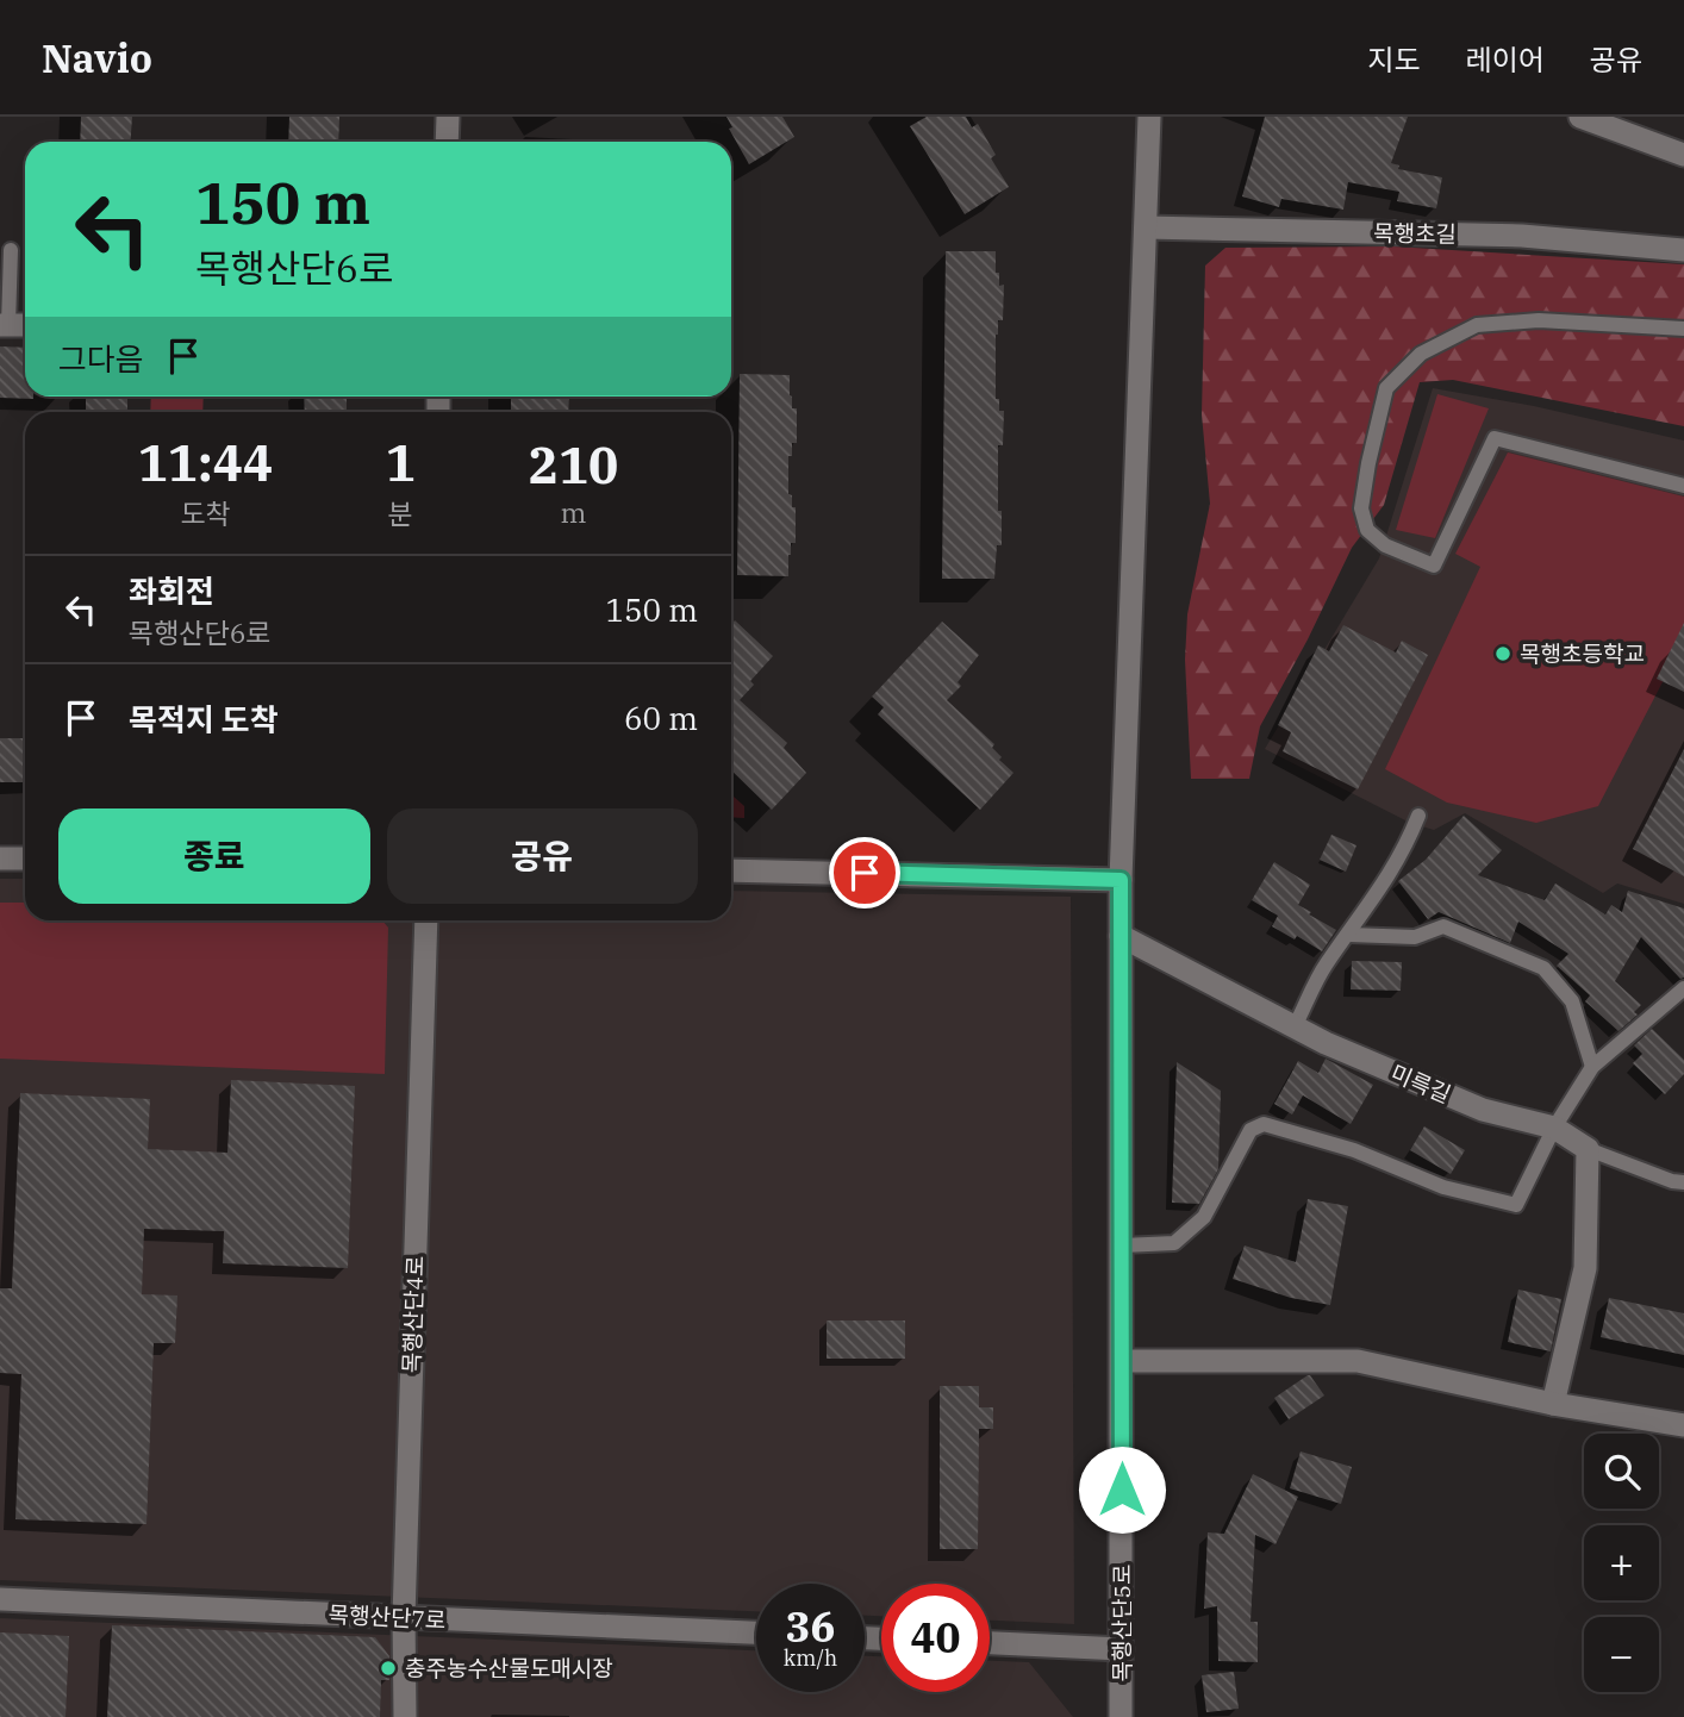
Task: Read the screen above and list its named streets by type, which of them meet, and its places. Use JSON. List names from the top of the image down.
{
  "streets": {
    "street": [
      "목행초길",
      "미륵길",
      "목행산단4로",
      "목행산단7로",
      "목행산단5로"
    ]
  },
  "crossings": [
    ["목행초길", "목행산단5로"],
    ["미륵길", "목행산단5로"],
    ["목행산단4로", "목행산단7로"]
  ],
  "places": ["목행초등학교", "충주농수산물도매시장"],
  "page": {
    "header": "Navio",
    "nav": ["지도", "레이어", "공유"],
    "turn": ["150 m", "목행산단6로"],
    "then": "그다음",
    "eta": [
      "11:44",
      "도착",
      "1",
      "분",
      "210",
      "m"
    ],
    "list": [
      {
        "name": "좌회전",
        "note": "목행산단6로",
        "value": "150 m"
      },
      {
        "name": "목적지 도착",
        "value": "60 m"
      }
    ],
    "buttons": ["종료", "공유"],
    "map_buttons": ["+", "−"],
    "speed": "36 km/h",
    "limit": "40"
  }
}
